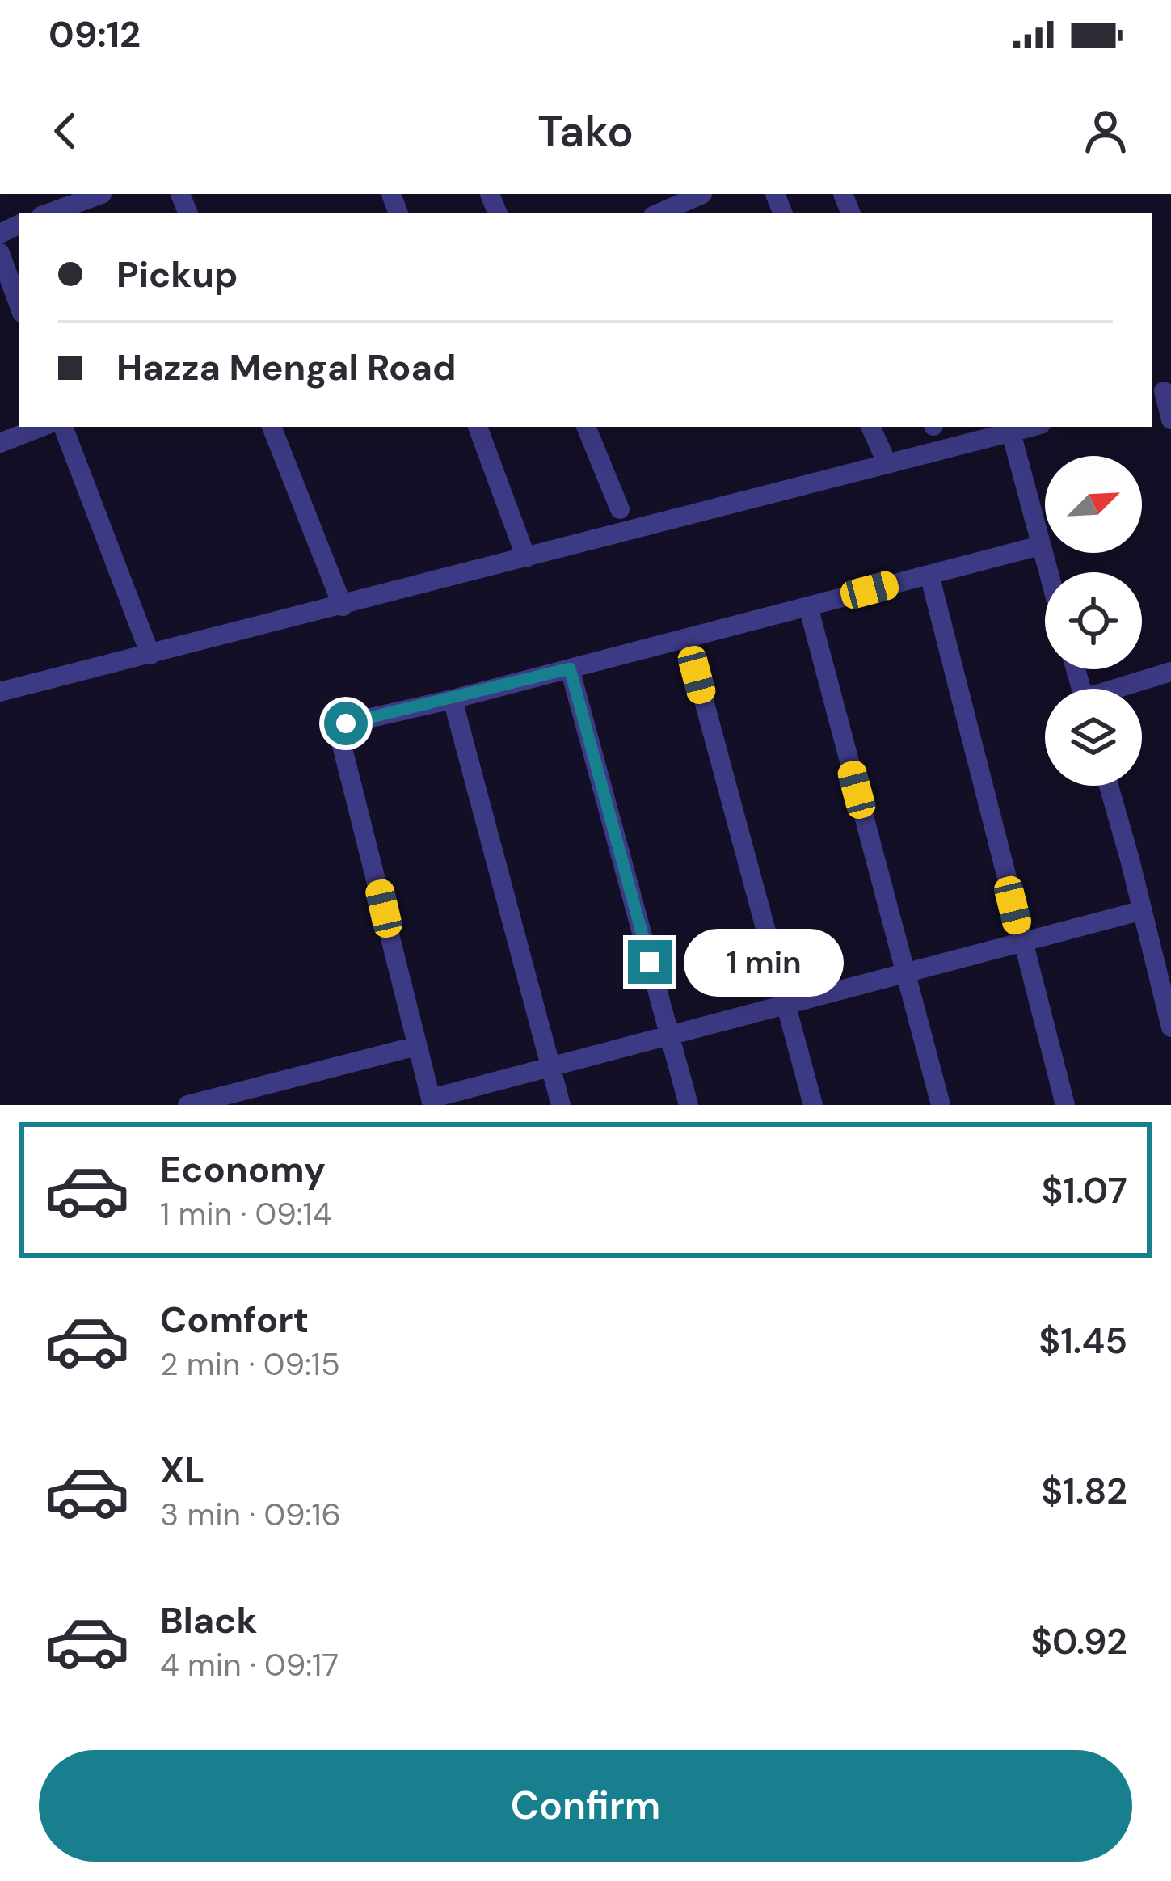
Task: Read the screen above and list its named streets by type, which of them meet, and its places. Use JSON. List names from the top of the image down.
{
  "north": "top right",
  "page": {
    "status": "09:12",
    "header": "Tako",
    "banner": ["Pickup", "Hazza Mengal Road"],
    "bubble": "1 min",
    "list": [
      {
        "name": "Economy",
        "note": "1 min · 09:14",
        "value": "$1.07"
      },
      {
        "name": "Comfort",
        "note": "2 min · 09:15",
        "value": "$1.45"
      },
      {
        "name": "XL",
        "note": "3 min · 09:16",
        "value": "$1.82"
      },
      {
        "name": "Black",
        "note": "4 min · 09:17",
        "value": "$0.92"
      }
    ],
    "buttons": "Confirm"
  }
}
